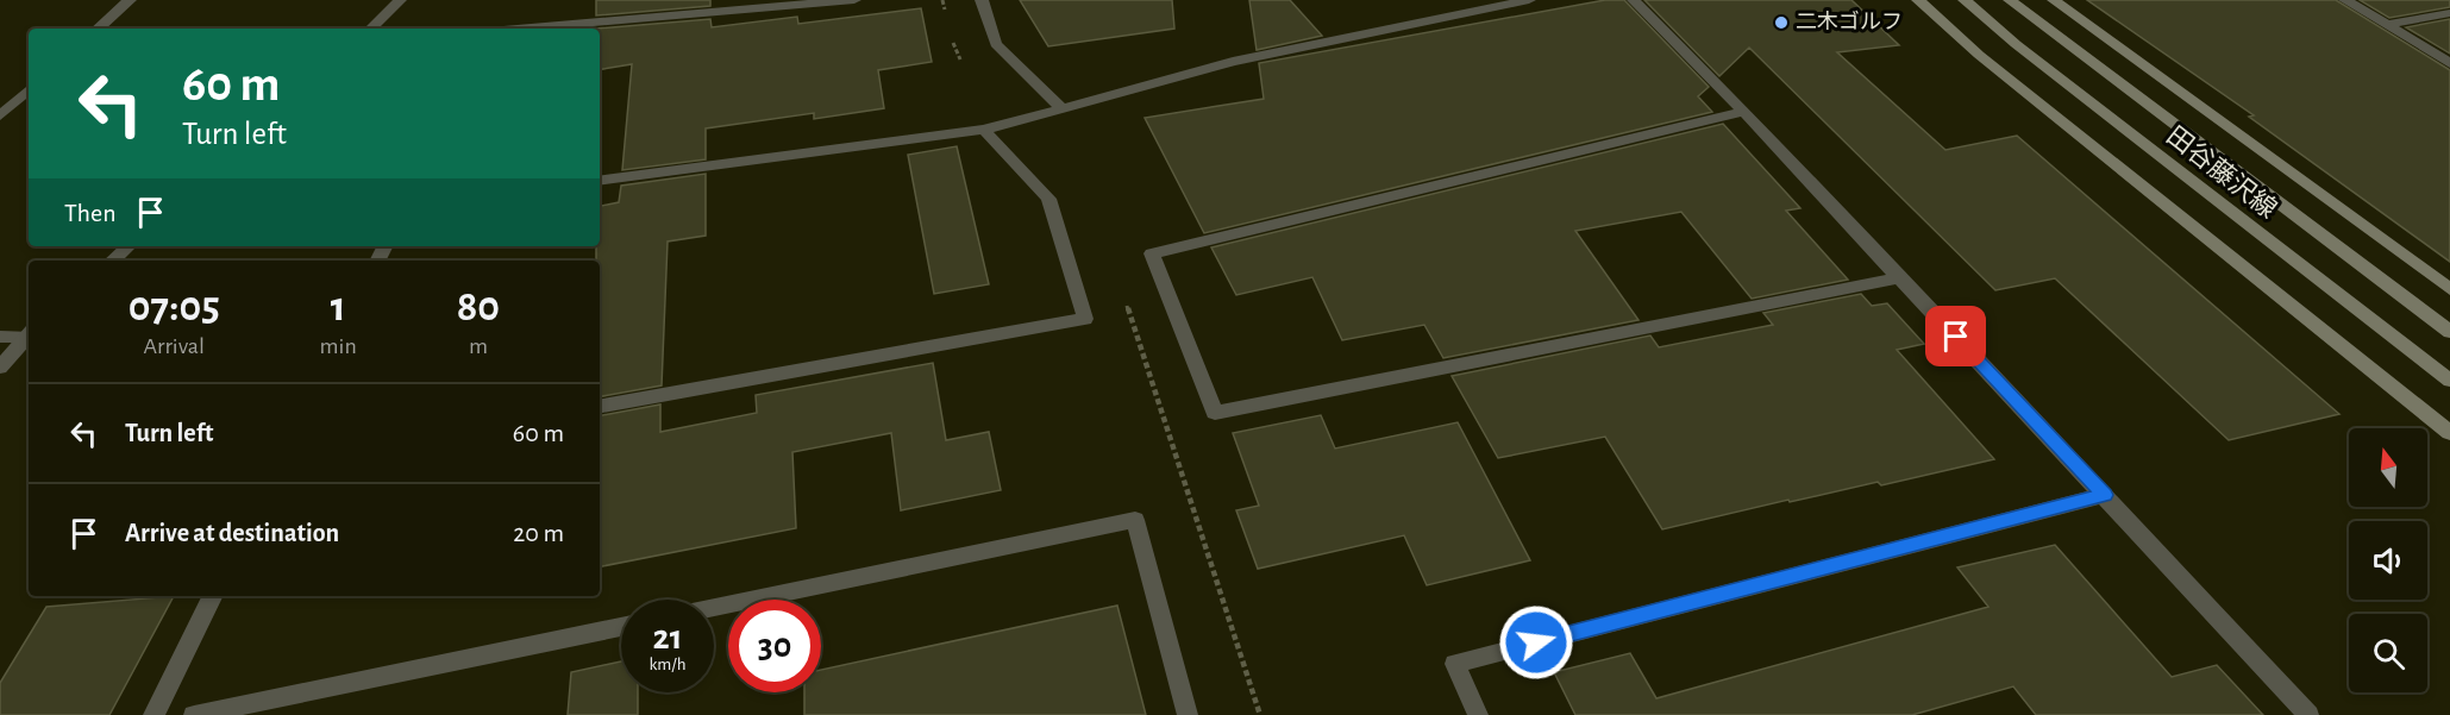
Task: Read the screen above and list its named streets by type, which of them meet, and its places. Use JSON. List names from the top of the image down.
{
  "streets": {
    "main road": ["田谷藤沢線"]
  },
  "places": ["二木ゴルフ"],
  "north": "top",
  "page": {
    "turn": ["60 m", "Turn left"],
    "then": "Then",
    "eta": [
      "07:05",
      "Arrival",
      "1",
      "min",
      "80",
      "m"
    ],
    "list": [
      {
        "name": "Turn left",
        "value": "60 m"
      },
      {
        "name": "Arrive at destination",
        "value": "20 m"
      }
    ],
    "speed": "21 km/h",
    "limit": "30"
  }
}
